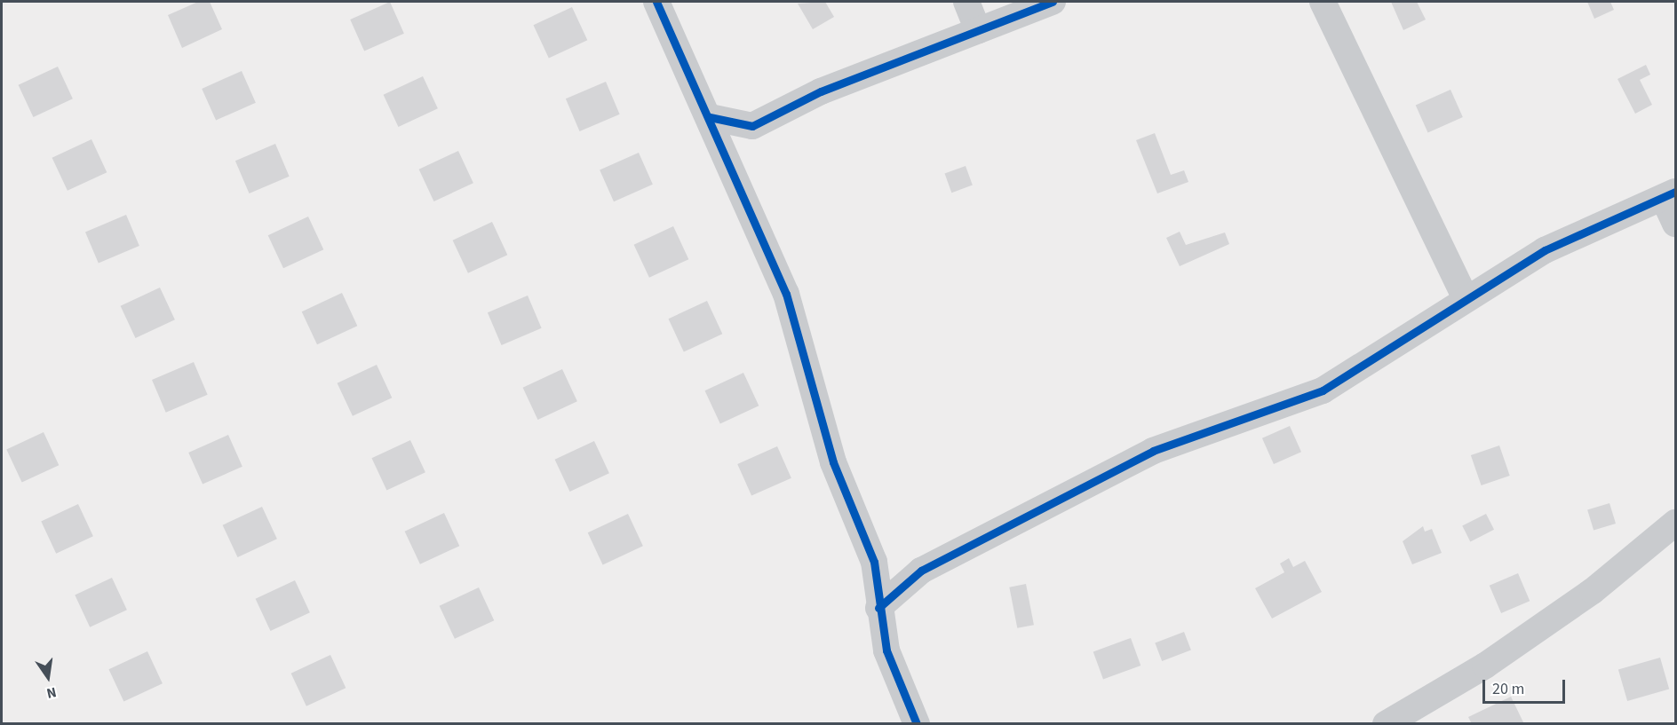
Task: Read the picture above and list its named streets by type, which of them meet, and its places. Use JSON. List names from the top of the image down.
{
  "scale_bar": "20 m",
  "north": "bottom"
}
